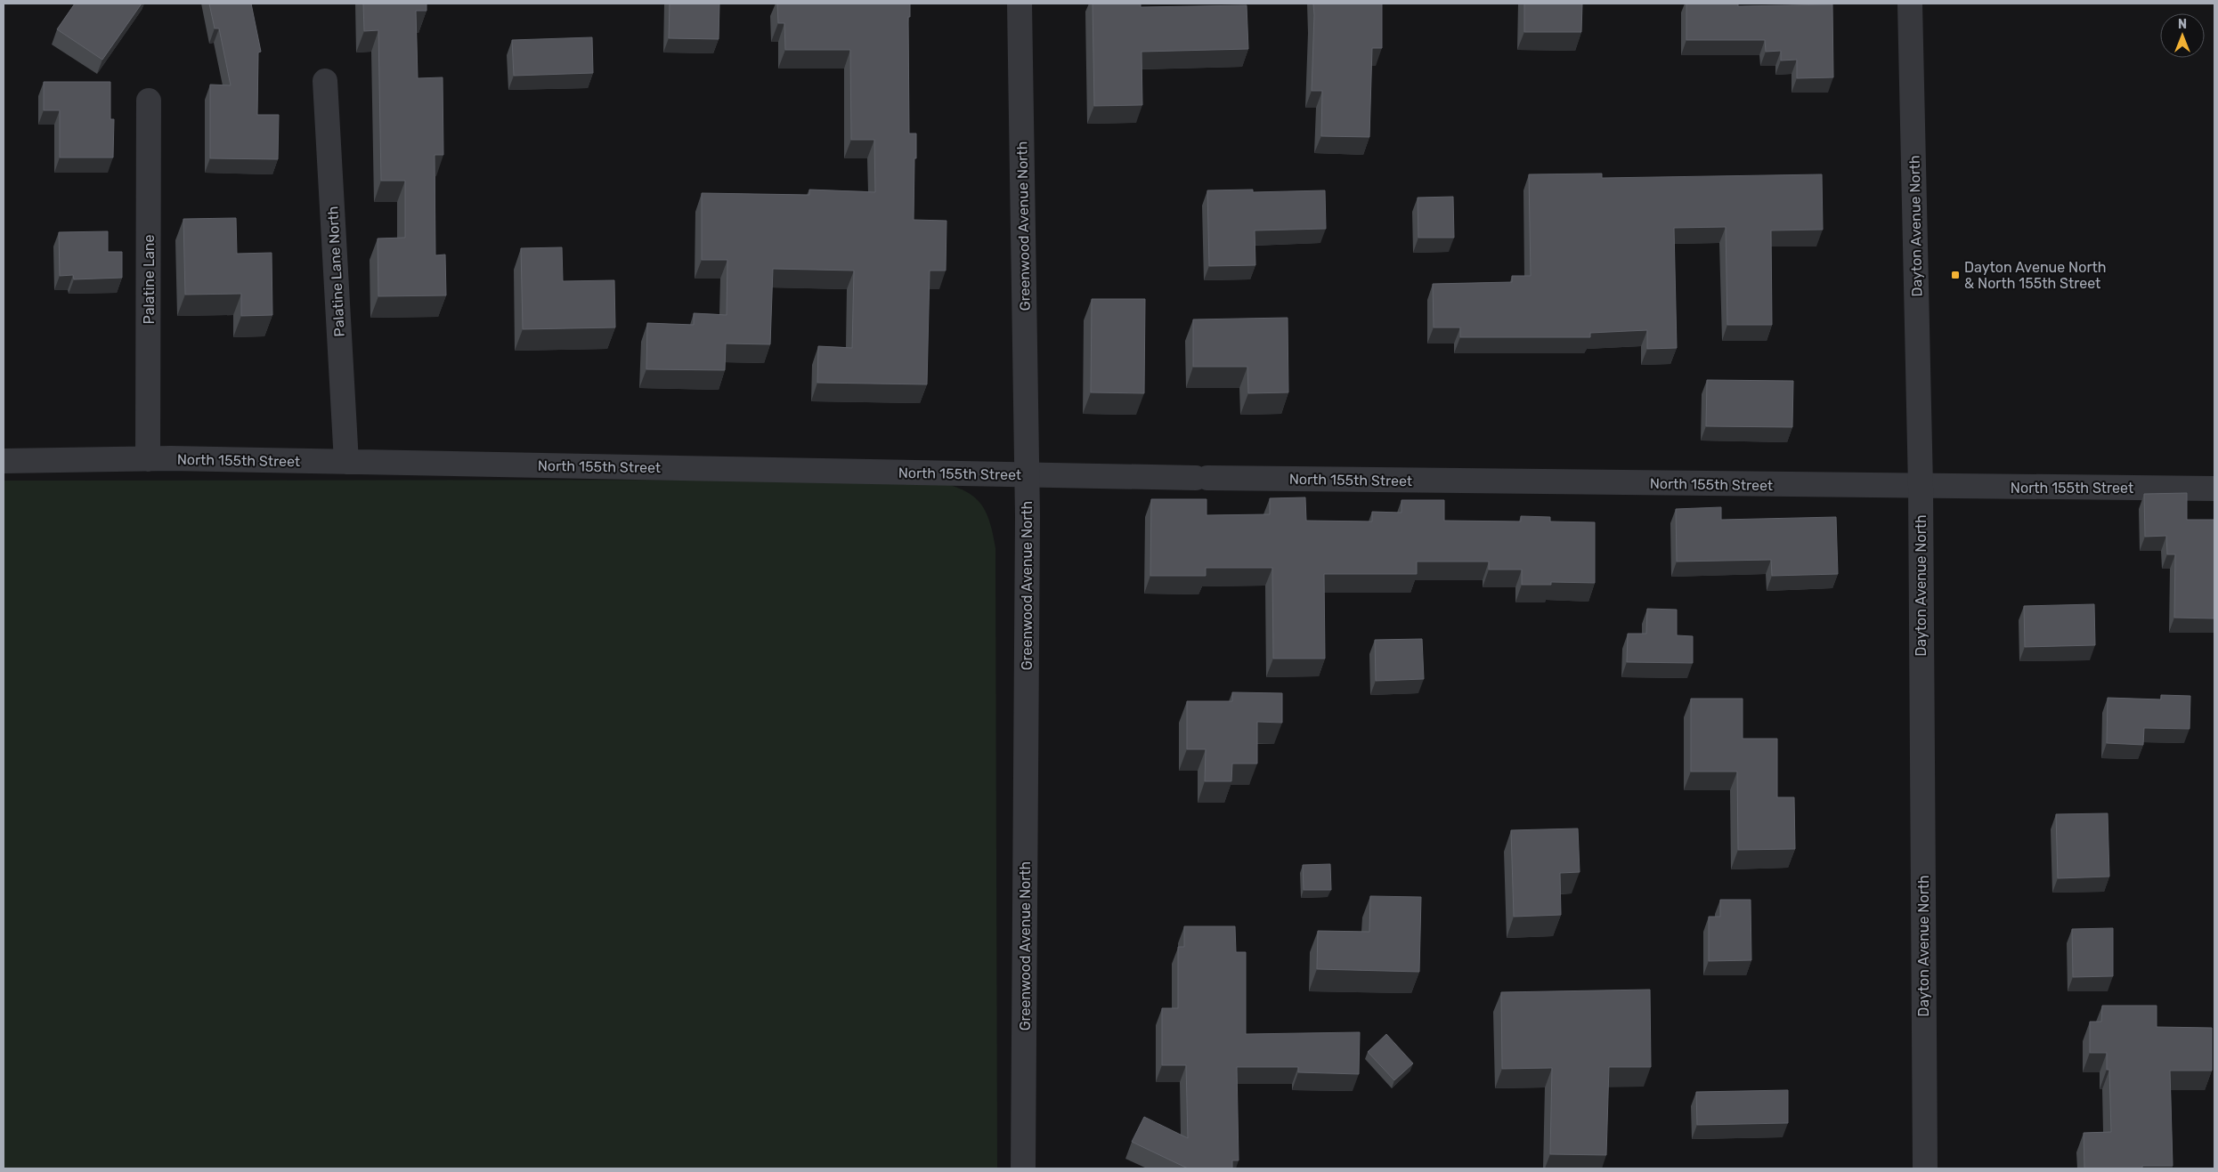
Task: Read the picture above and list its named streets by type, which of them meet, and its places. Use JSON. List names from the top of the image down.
{
  "streets": {
    "street": [
      "Greenwood Avenue North",
      "Dayton Avenue North",
      "Palatine Lane North",
      "Palatine Lane",
      "North 155th Street"
    ]
  },
  "crossings": [
    ["Greenwood Avenue North", "North 155th Street"],
    ["Dayton Avenue North", "North 155th Street"],
    ["Palatine Lane North", "North 155th Street"],
    ["Palatine Lane", "North 155th Street"]
  ],
  "places": {
    "transit": ["Dayton Avenue North & North 155th Street"]
  },
  "north": "top"
}
